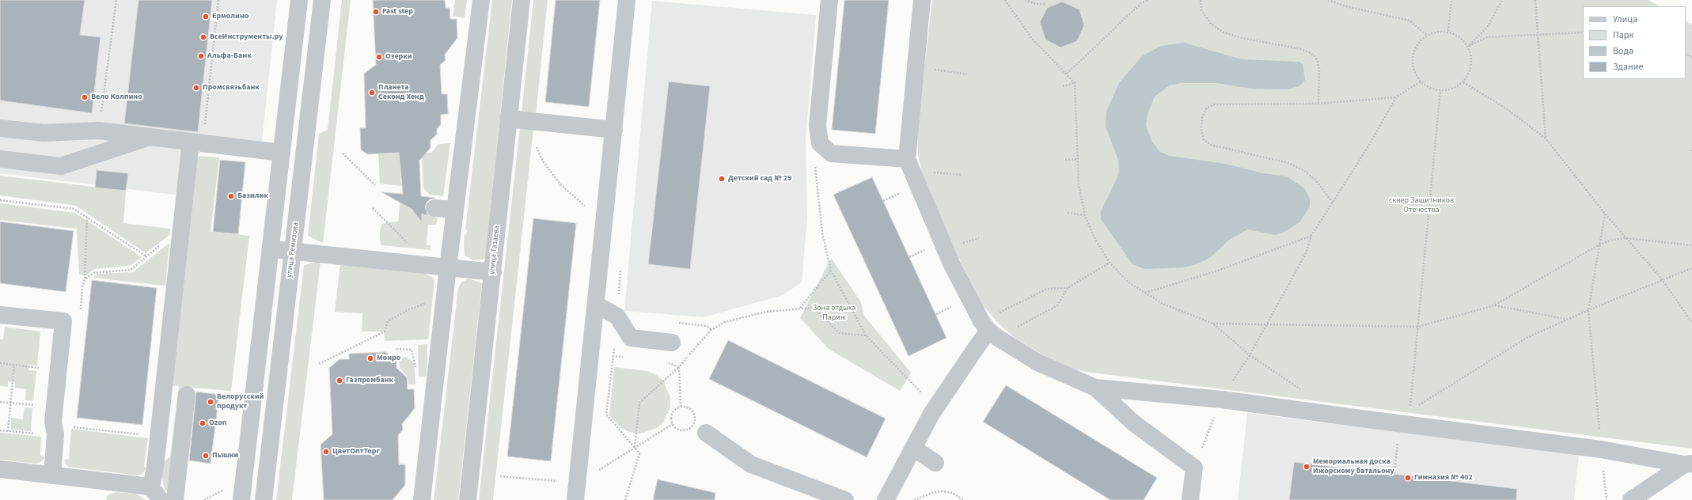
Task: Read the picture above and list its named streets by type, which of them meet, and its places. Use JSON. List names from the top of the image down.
{
  "streets": {
    "street": ["улица Ремизова", "улица Тазаева"]
  },
  "parks": ["сквер Защитников Отечества", "Зона отдыха Париж"],
  "places": [
    "Fast step",
    "Ермолино",
    "ВсеИнструменты.ру",
    "Альфа-Банк",
    "Озерки",
    "Промсвязьбанк",
    "Планета Секонд Хенд",
    "Вело Колпино",
    "Детский сад № 29",
    "Базилик",
    "Монро",
    "Газпромбанк",
    "Белорусский продукт",
    "Ozon",
    "ЦветОптТорг",
    "Пышки",
    "Мемориальная доска Ижорскому батальону",
    "Гимназия № 402"
  ],
  "legend": [
    "Улица",
    "Парк",
    "Вода",
    "Здание"
  ]
}
